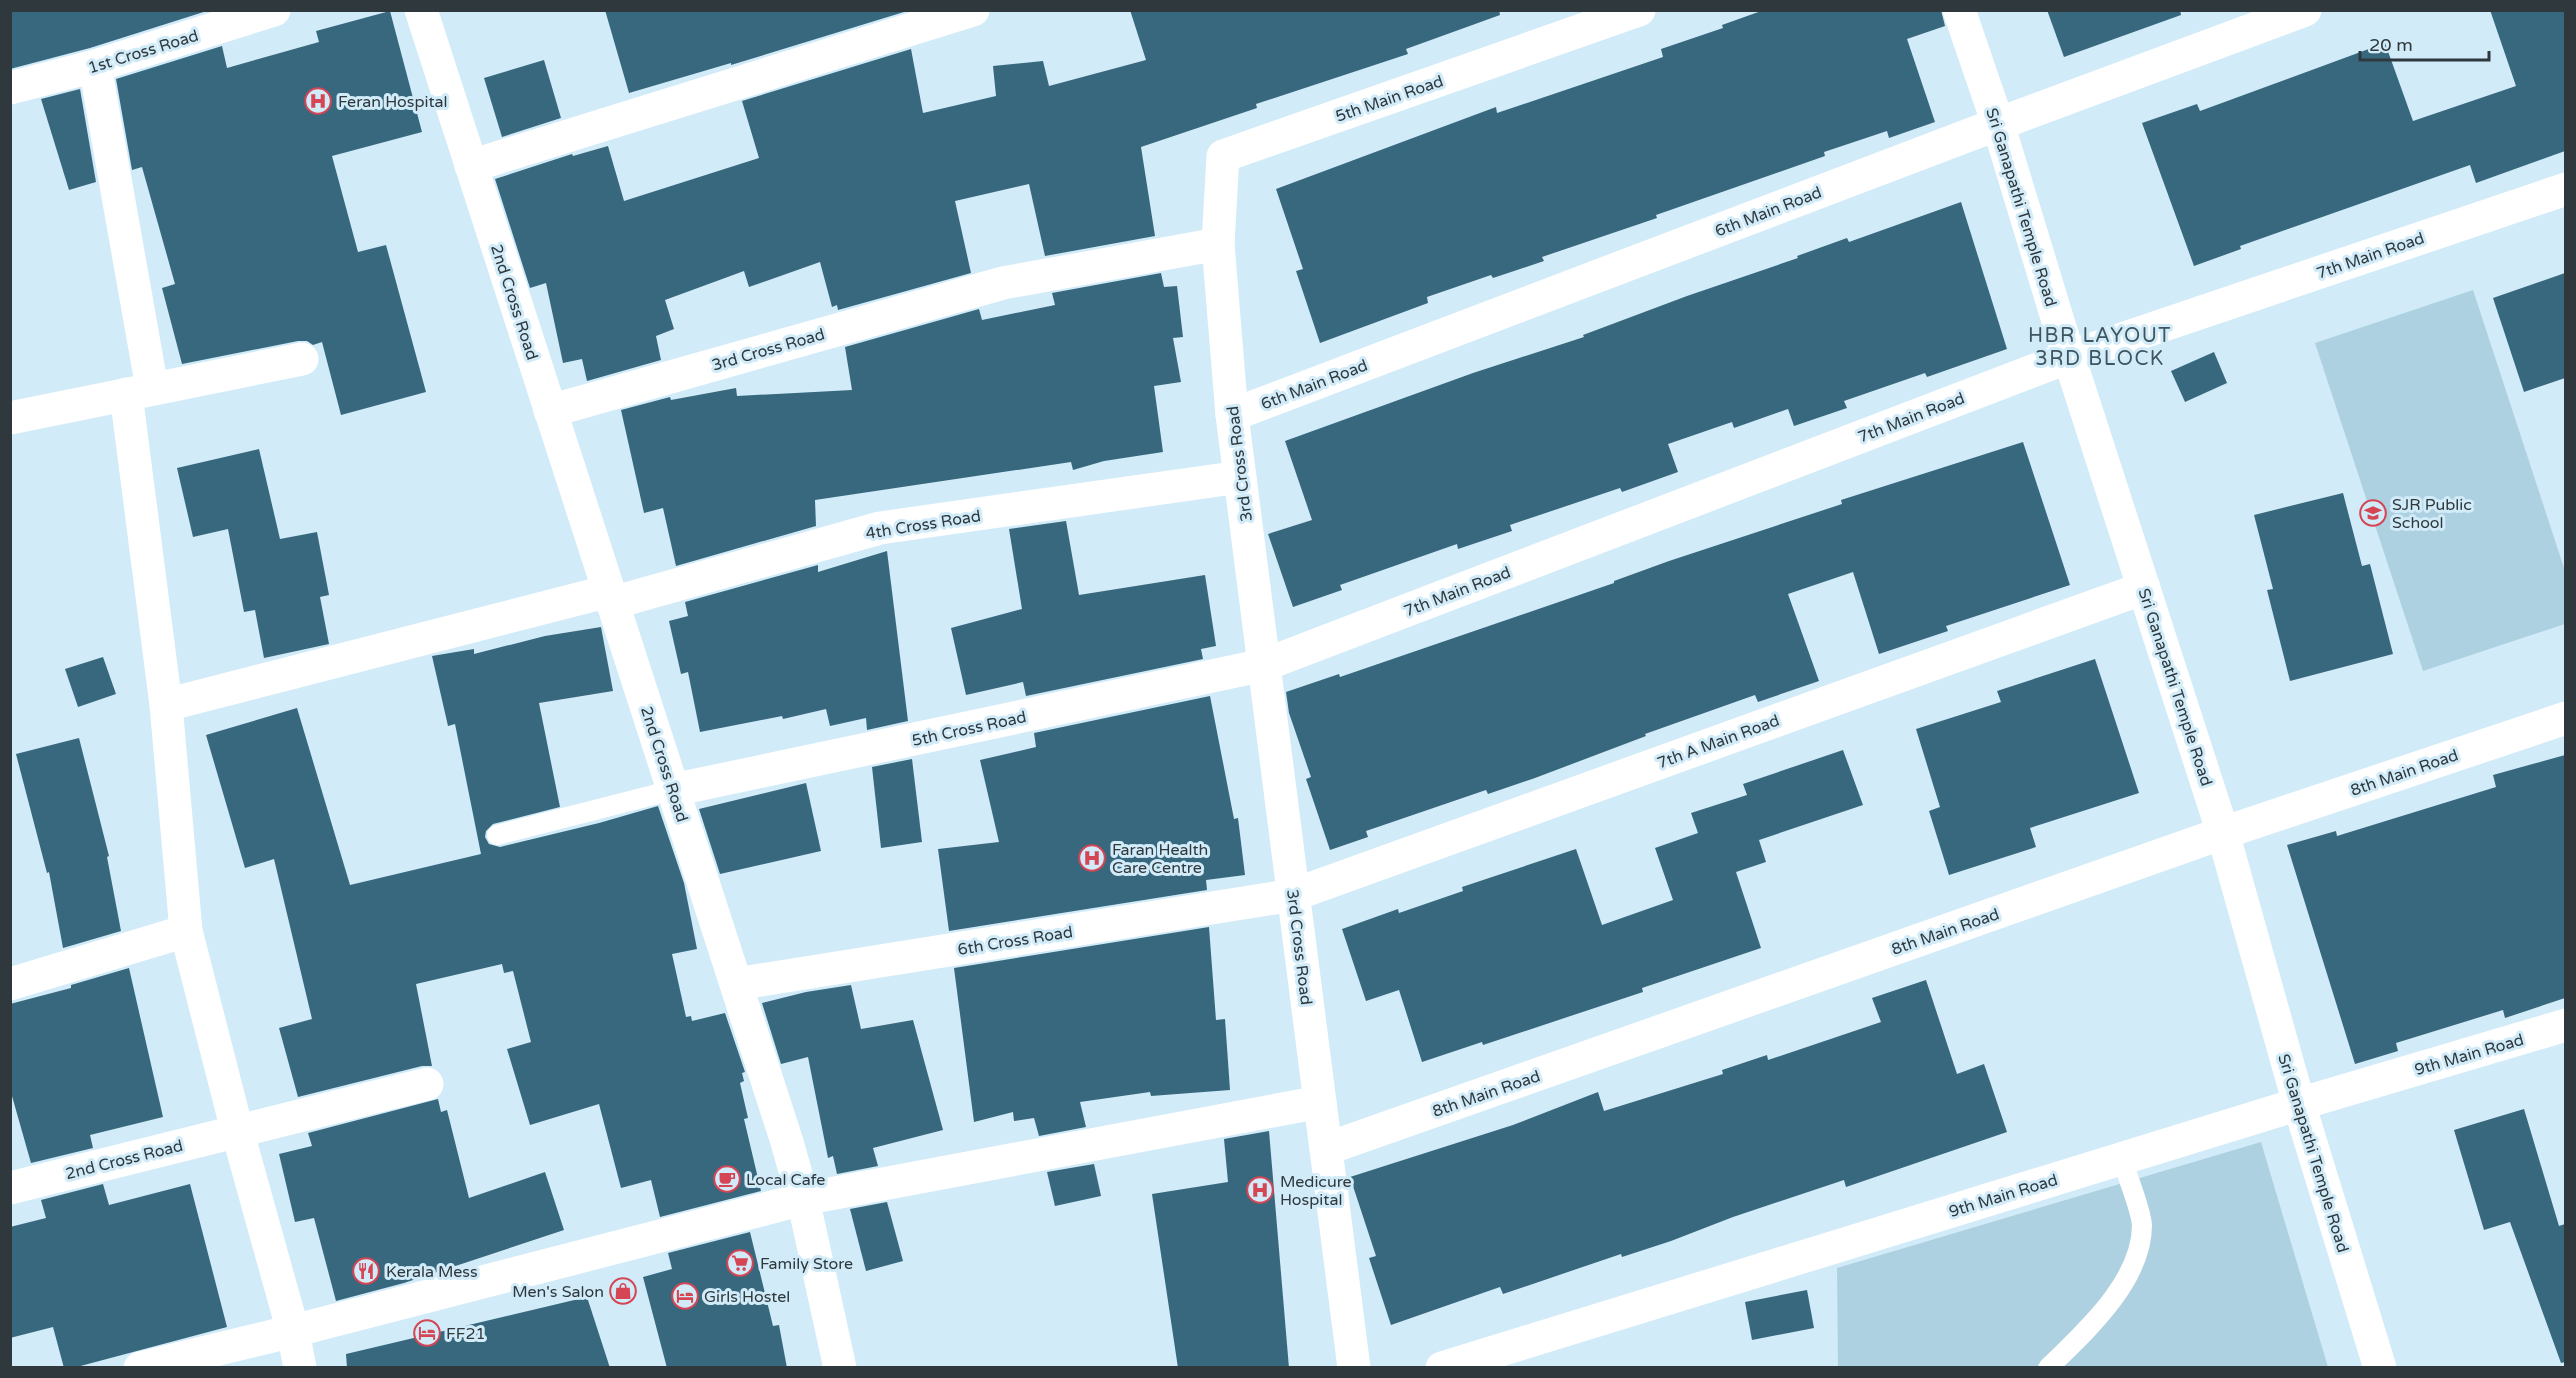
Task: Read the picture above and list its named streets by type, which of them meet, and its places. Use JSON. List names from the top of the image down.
{
  "streets": {
    "street": [
      "1st Cross Road",
      "5th Main Road",
      "Sri Ganapathi Temple Road",
      "6th Main Road",
      "7th Main Road",
      "2nd Cross Road",
      "3rd Cross Road",
      "4th Cross Road",
      "5th Cross Road",
      "7th A Main Road",
      "8th Main Road",
      "6th Cross Road",
      "9th Main Road"
    ]
  },
  "crossings": [
    ["5th Main Road", "3rd Cross Road"],
    ["Sri Ganapathi Temple Road", "6th Main Road"],
    ["Sri Ganapathi Temple Road", "7th Main Road"],
    ["Sri Ganapathi Temple Road", "7th A Main Road"],
    ["Sri Ganapathi Temple Road", "8th Main Road"],
    ["Sri Ganapathi Temple Road", "9th Main Road"],
    ["6th Main Road", "3rd Cross Road"],
    ["7th Main Road", "3rd Cross Road"],
    ["7th Main Road", "5th Cross Road"],
    ["2nd Cross Road", "3rd Cross Road"],
    ["2nd Cross Road", "4th Cross Road"],
    ["2nd Cross Road", "5th Cross Road"],
    ["2nd Cross Road", "6th Cross Road"],
    ["3rd Cross Road", "4th Cross Road"],
    ["3rd Cross Road", "5th Cross Road"],
    ["3rd Cross Road", "7th A Main Road"],
    ["3rd Cross Road", "8th Main Road"],
    ["3rd Cross Road", "6th Cross Road"],
    ["7th A Main Road", "6th Cross Road"]
  ],
  "districts": ["HBR LAYOUT 3RD BLOCK"],
  "places": {
    "hospital": ["Feran Hospital", "Faran Health Care Centre", "Medicure Hospital"],
    "school or university": ["SJR Public School"],
    "cafe": ["Local Cafe"],
    "supermarket": ["Family Store"],
    "restaurant": ["Kerala Mess"],
    "shop": ["Men's Salon"],
    "hotel": ["Girls Hostel", "FF21"]
  },
  "scale_bar": "20 m"
}
